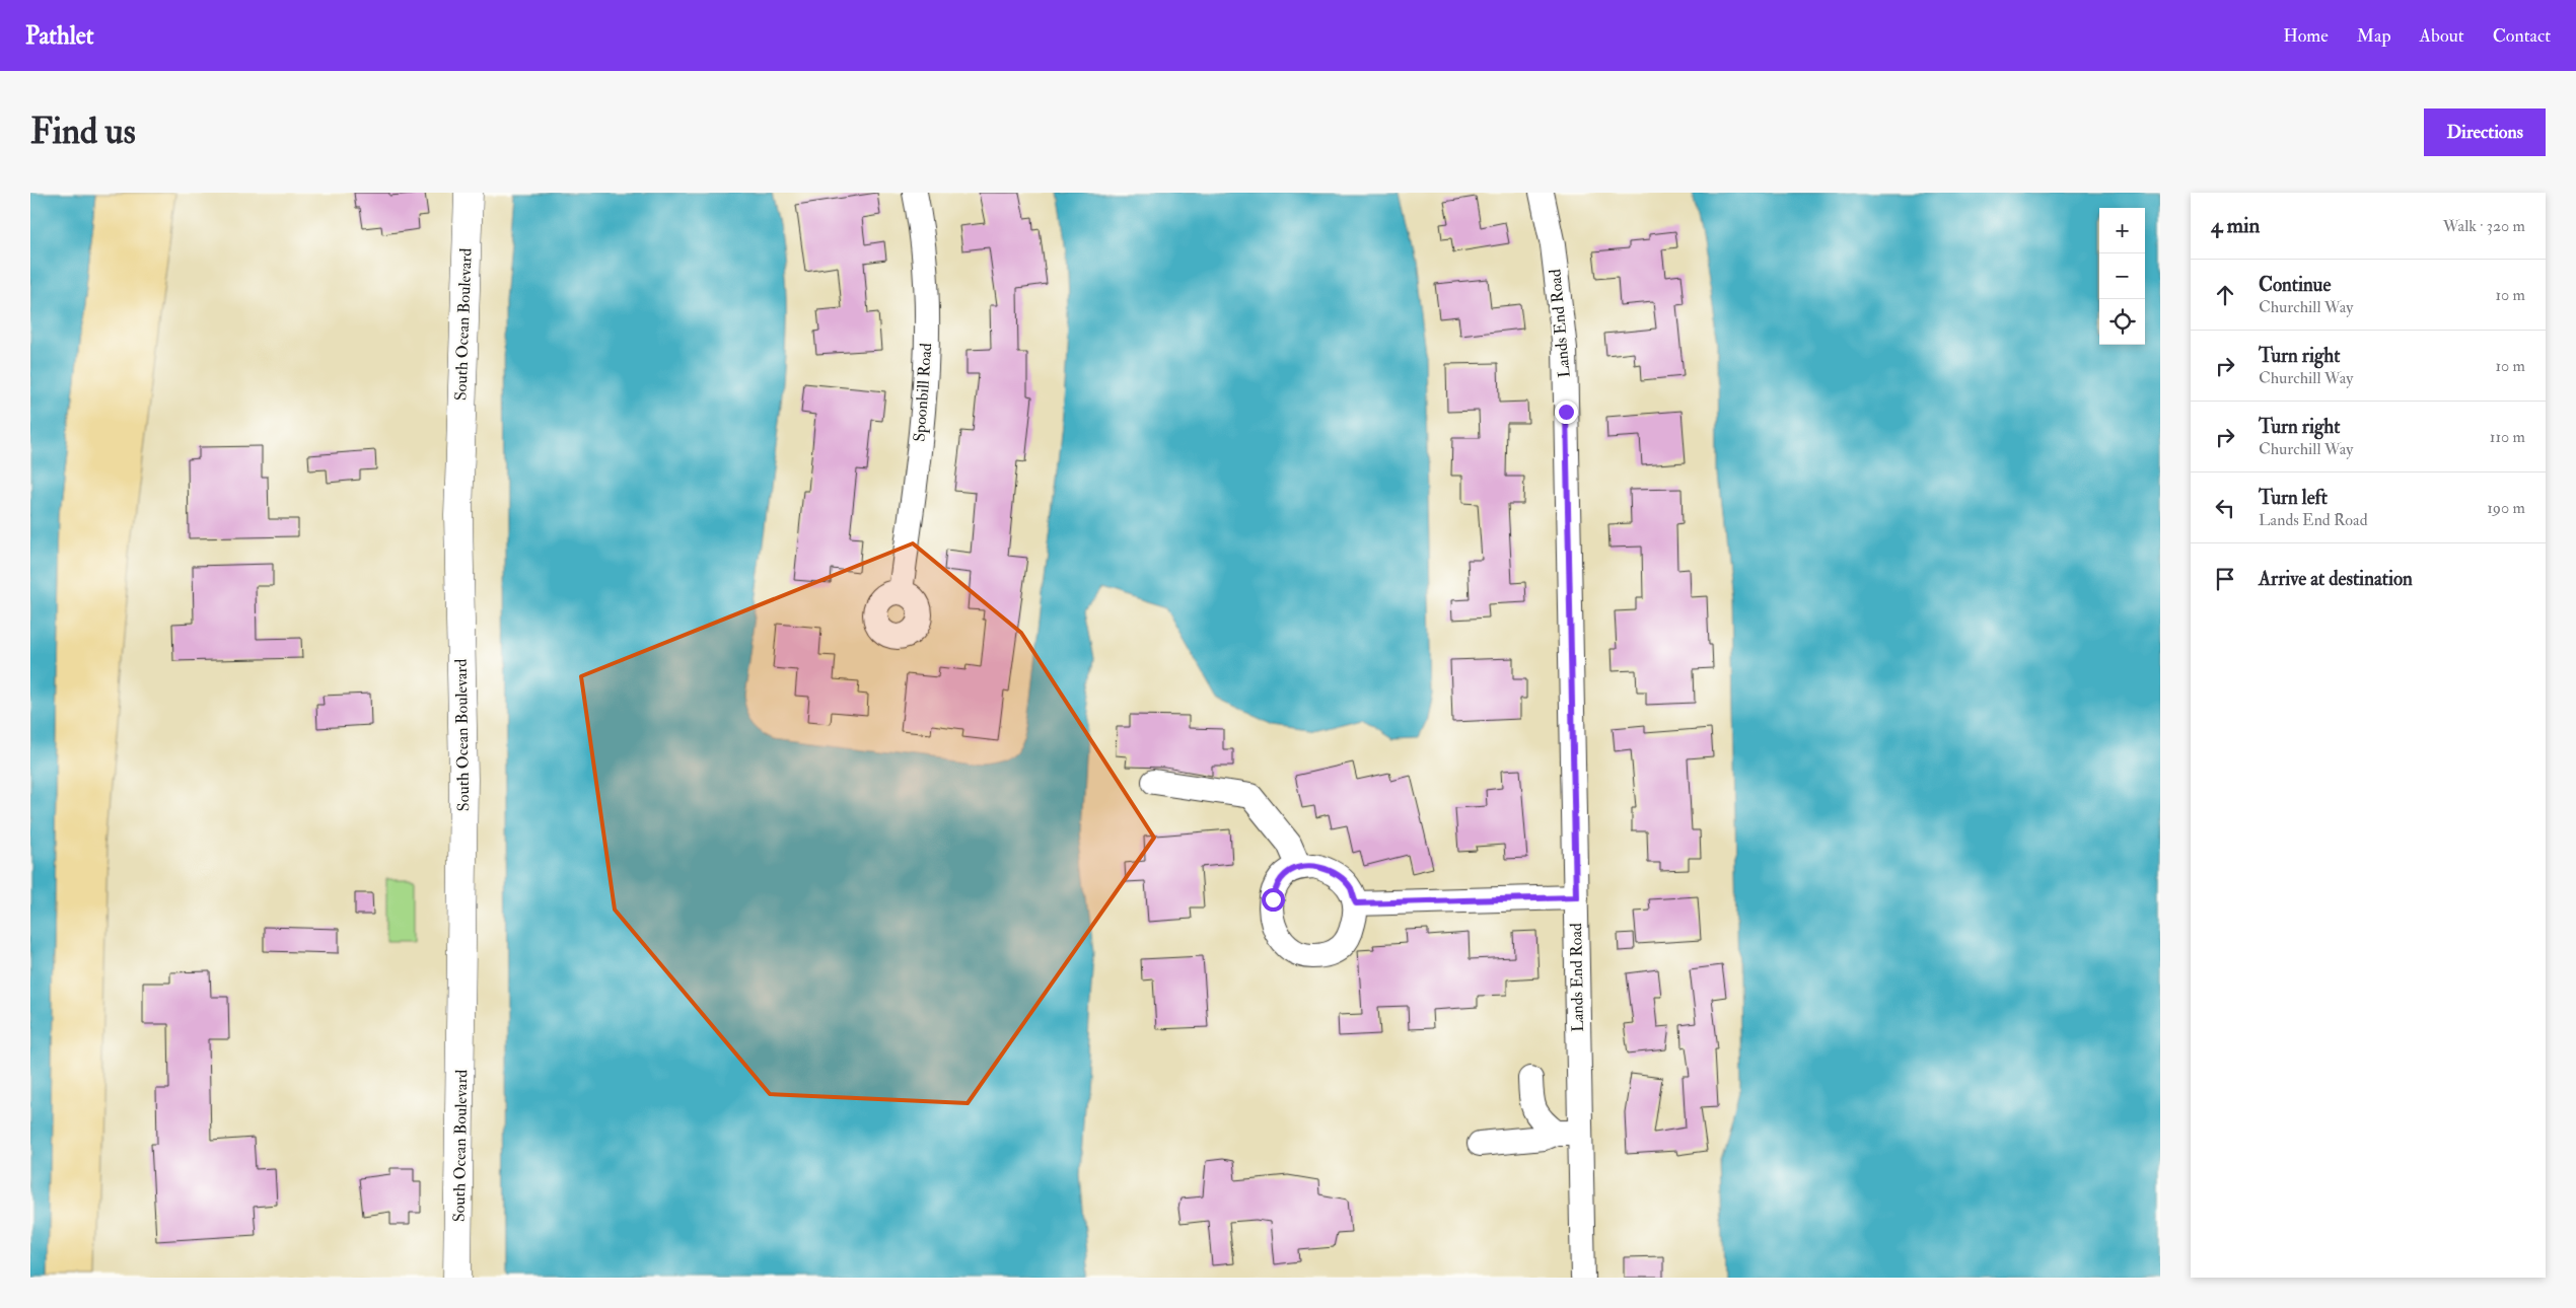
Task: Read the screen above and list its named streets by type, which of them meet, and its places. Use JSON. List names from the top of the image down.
{
  "streets": {
    "main road": ["South Ocean Boulevard"],
    "street": ["Lands End Road", "Spoonbill Road"]
  },
  "page": {
    "header": "Pathlet",
    "nav": [
      "Home",
      "Map",
      "About",
      "Contact"
    ],
    "buttons": "Directions",
    "title": "Find us",
    "heading": ["4 min", "Walk · 320 m"],
    "map_buttons": ["+", "−"],
    "list": [
      ["Continue", "Churchill Way", "10 m"],
      ["Turn right", "Churchill Way", "10 m"],
      ["Turn right", "Churchill Way", "110 m"],
      ["Turn left", "Lands End Road", "190 m"],
      "Arrive at destination"
    ]
  }
}
